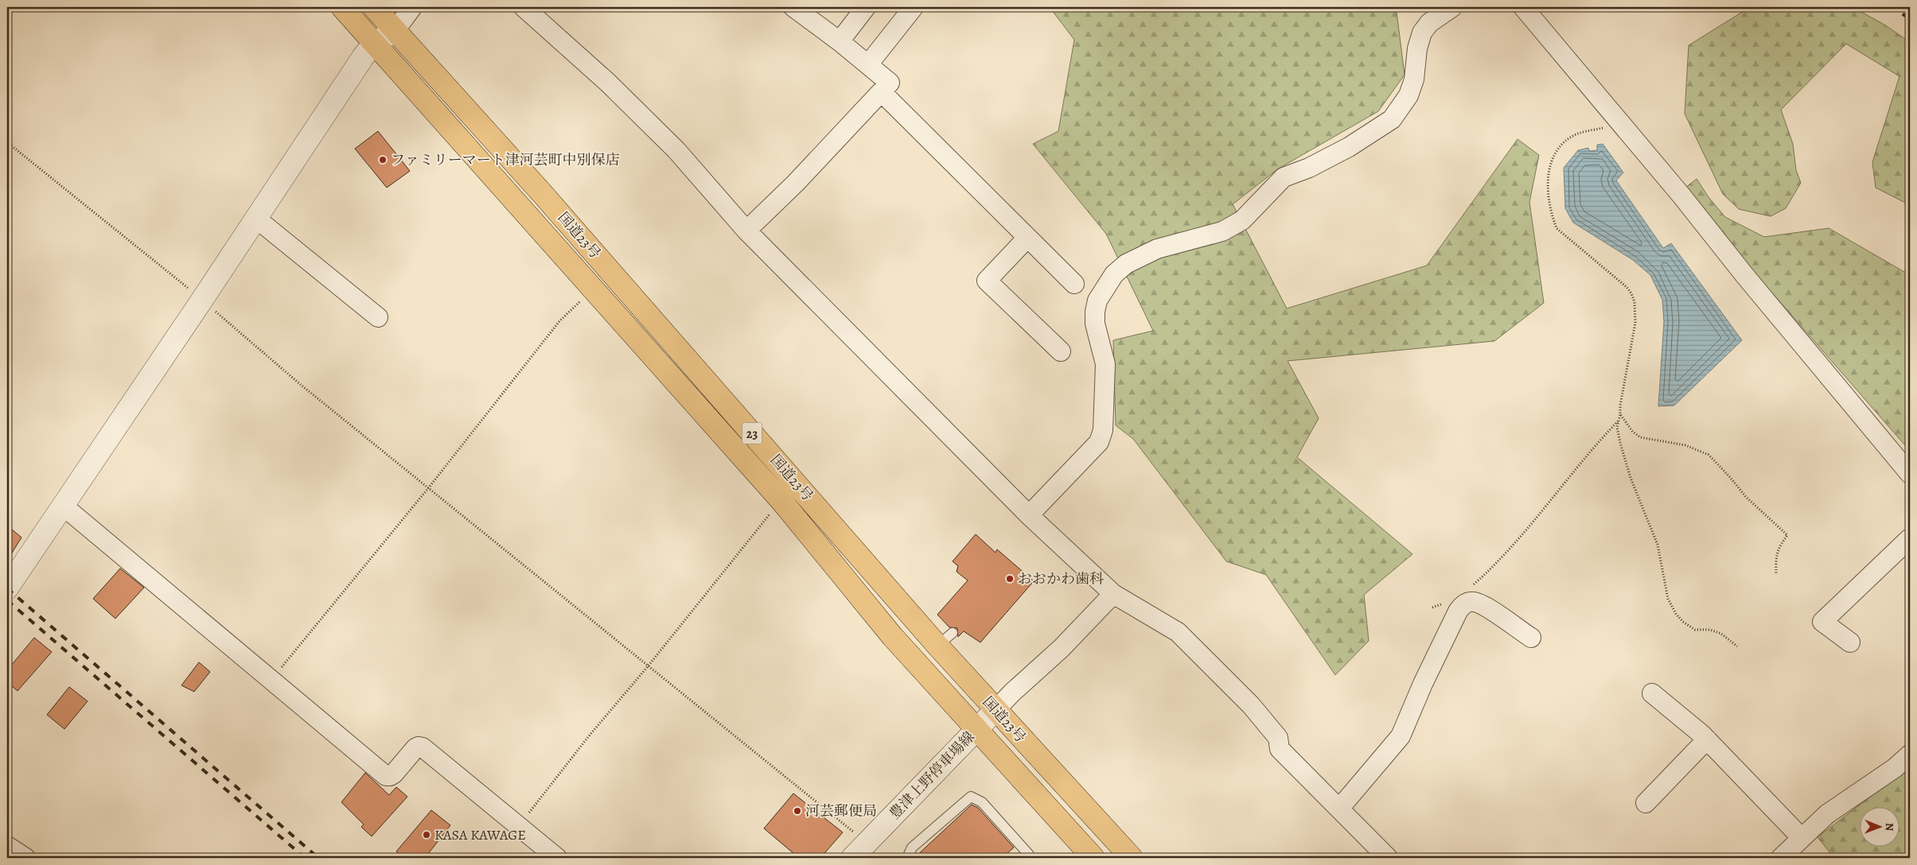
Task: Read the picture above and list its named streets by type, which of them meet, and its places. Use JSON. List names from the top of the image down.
{
  "streets": {
    "highway": ["国道23号", "23"],
    "street": ["豊津上野停車場線"]
  },
  "crossings": [
    ["国道23号", "豊津上野停車場線"]
  ],
  "places": [
    "ファミリーマート津河芸町中別保店",
    "おおかわ歯科",
    "河芸郵便局",
    "KASA KAWAGE"
  ],
  "north": "right"
}
